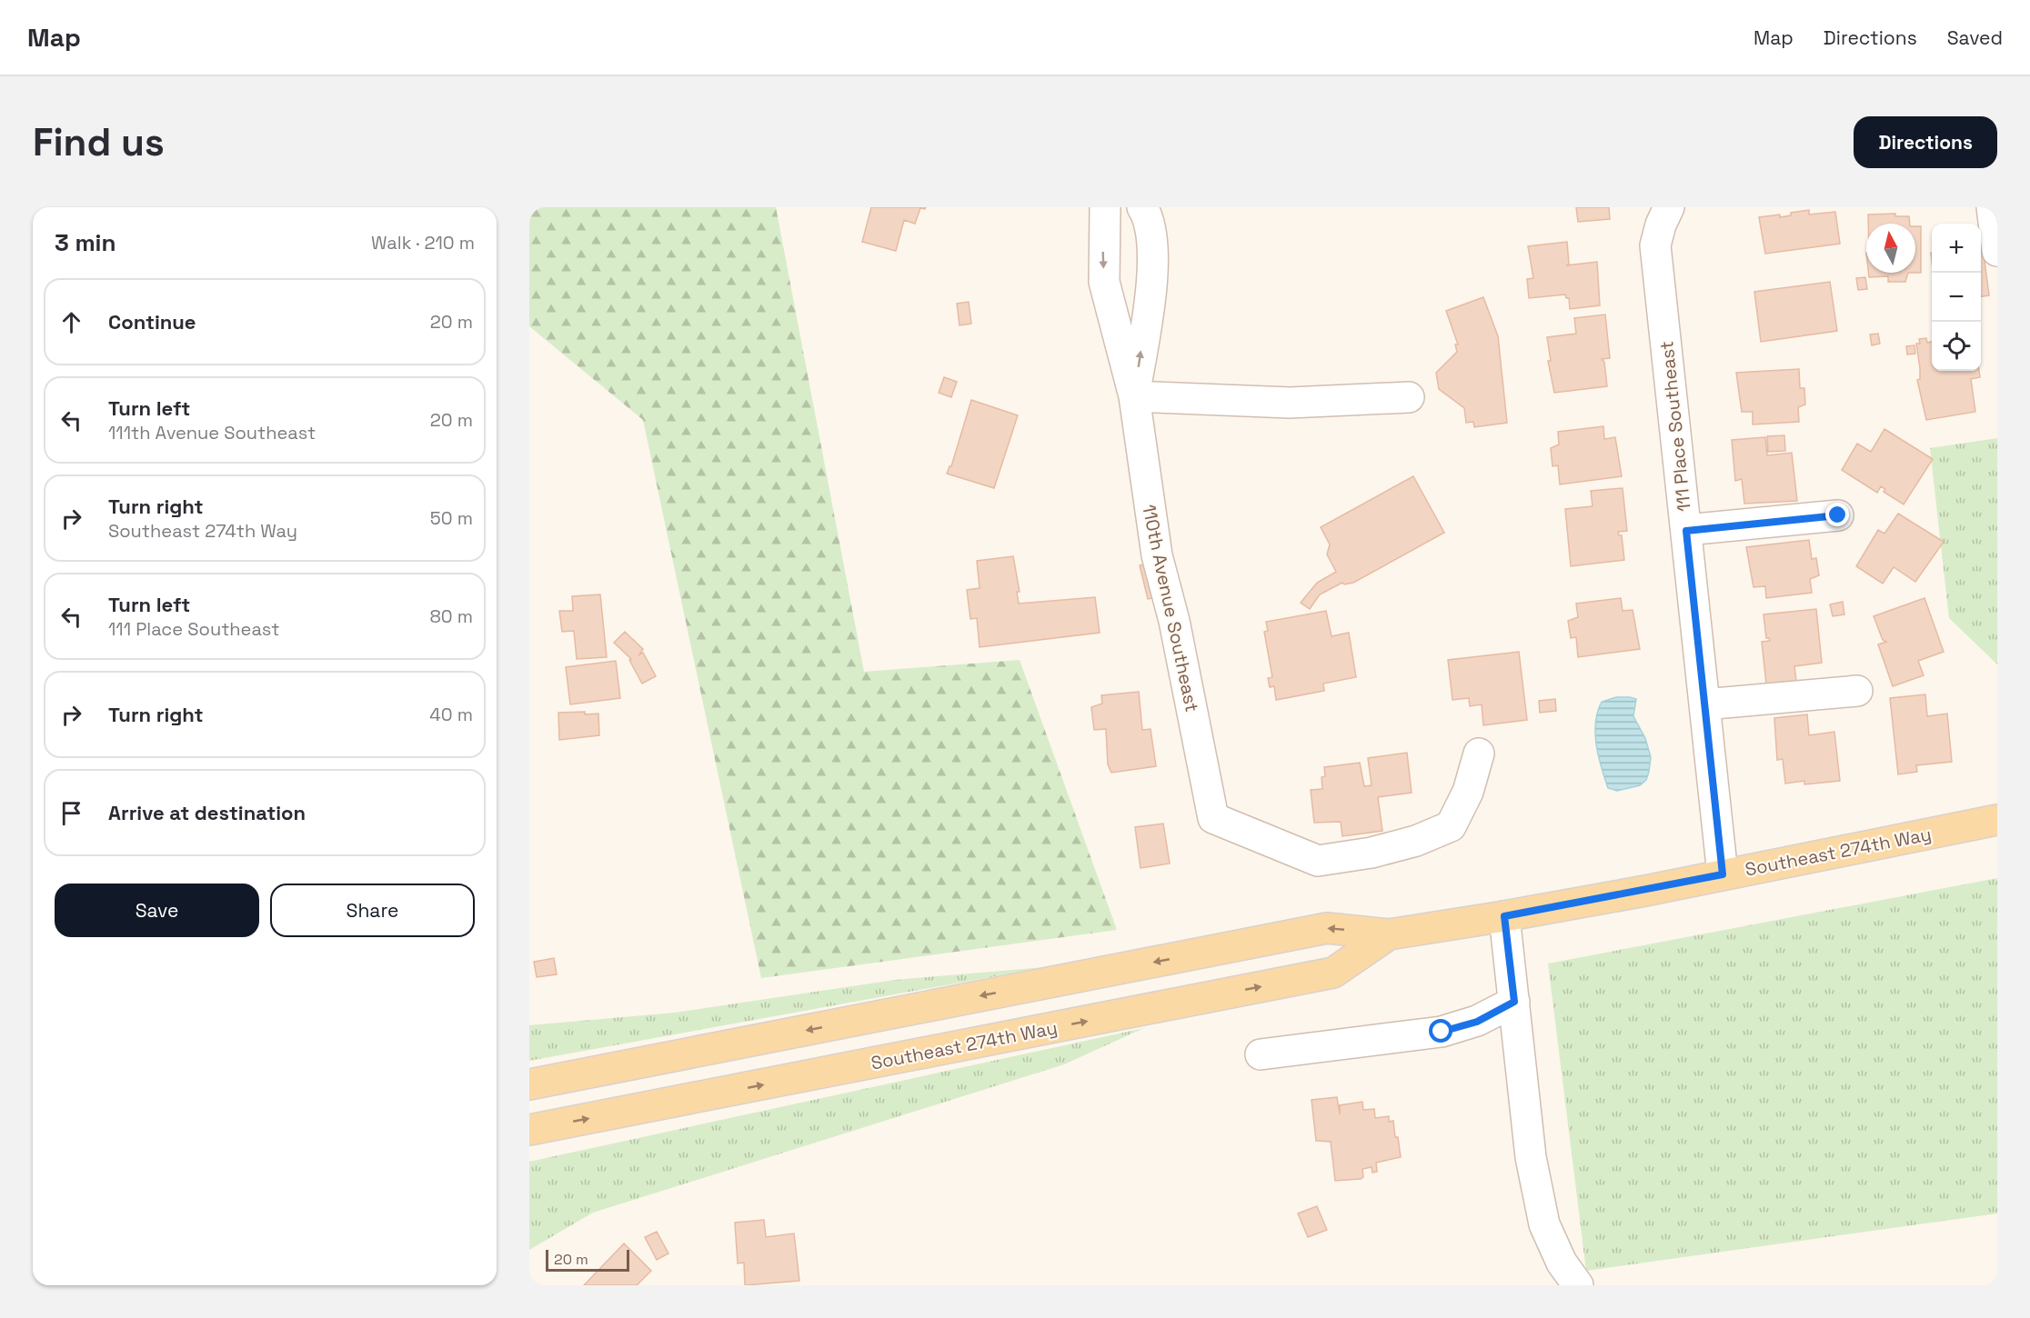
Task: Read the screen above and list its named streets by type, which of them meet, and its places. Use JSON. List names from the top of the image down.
{
  "streets": {
    "main road": ["Southeast 274th Way"],
    "street": ["111 Place Southeast", "110th Avenue Southeast"]
  },
  "crossings": [
    ["111 Place Southeast", "Southeast 274th Way"]
  ],
  "scale_bar": "20 m",
  "north": "top",
  "page": {
    "header": "Map",
    "nav": ["Map", "Directions", "Saved"],
    "buttons": [
      "Directions",
      ["Save", "Share"]
    ],
    "title": "Find us",
    "heading": ["3 min", "Walk · 210 m"],
    "map_buttons": ["+", "−"],
    "list": [
      ["Continue", "20 m"],
      ["Turn left", "111th Avenue Southeast", "20 m"],
      ["Turn right", "Southeast 274th Way", "50 m"],
      ["Turn left", "111 Place Southeast", "80 m"],
      ["Turn right", "40 m"],
      "Arrive at destination"
    ],
    "scale": "20 m"
  }
}
